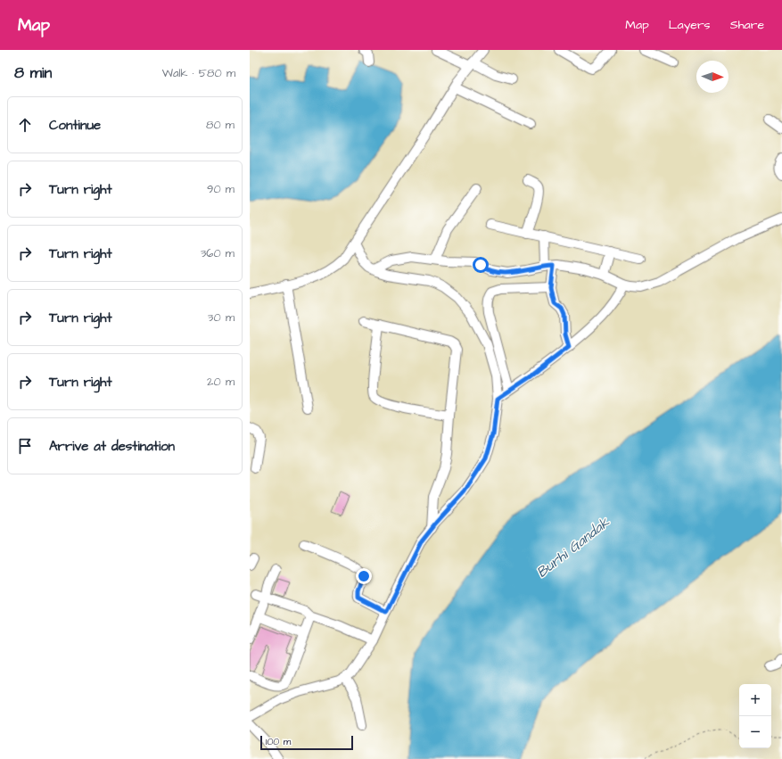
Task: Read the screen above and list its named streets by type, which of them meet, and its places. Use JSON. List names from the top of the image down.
{
  "water": ["Burhi Gandak"],
  "scale_bar": "100 m",
  "north": "right",
  "page": {
    "header": "Map",
    "nav": ["Map", "Layers", "Share"],
    "heading": ["8 min", "Walk · 580 m"],
    "list": [
      ["Continue", "80 m"],
      ["Turn right", "90 m"],
      ["Turn right", "360 m"],
      ["Turn right", "30 m"],
      ["Turn right", "20 m"],
      "Arrive at destination"
    ],
    "map_buttons": ["+", "−"],
    "scale": "100 m"
  }
}
